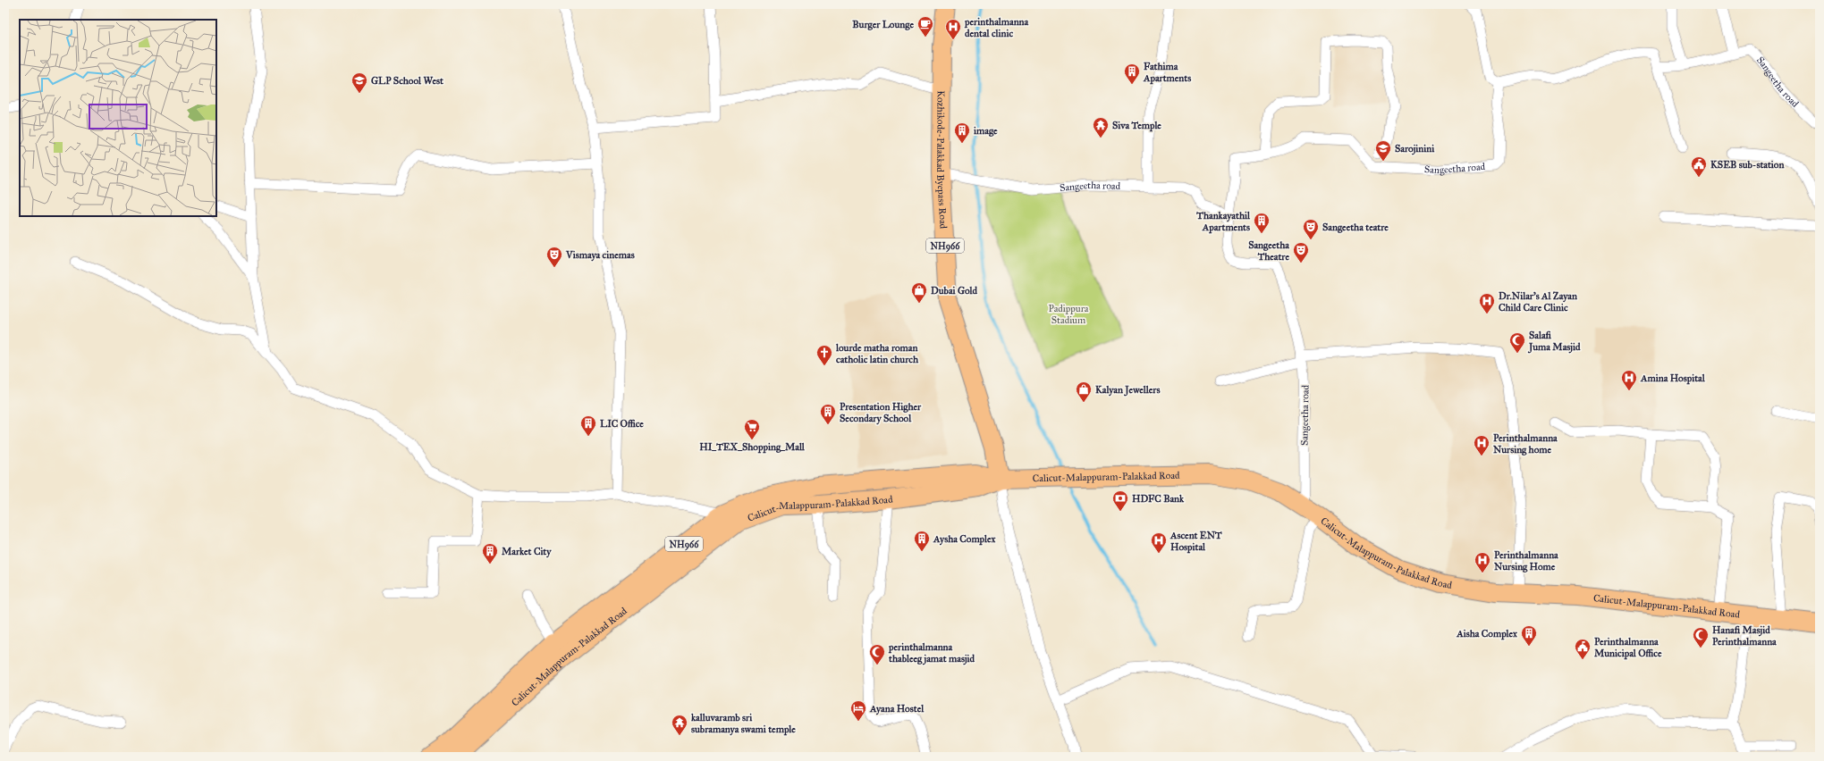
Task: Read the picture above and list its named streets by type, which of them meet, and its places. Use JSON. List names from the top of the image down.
{
  "streets": {
    "highway": ["Kozhikode-Palakkad Byepass Road", "NH966", "Calicut-Malappuram-Palakkad Road"],
    "street": ["Sangeetha road"]
  },
  "crossings": [
    ["Sangeetha road", "Kozhikode-Palakkad Byepass Road"],
    ["Sangeetha road", "Calicut-Malappuram-Palakkad Road"],
    ["Kozhikode-Palakkad Byepass Road", "NH966"],
    ["Kozhikode-Palakkad Byepass Road", "Calicut-Malappuram-Palakkad Road"],
    ["NH966", "Calicut-Malappuram-Palakkad Road"]
  ],
  "parks": ["Padippura Stadium"],
  "places": {
    "cafe": ["Burger Lounge"],
    "hospital": [
      "perinthalmanna dental clinic",
      "Dr.Nilar's Al Zayan Child Care Clinic",
      "Amina Hospital",
      "Perinthalmanna Nursing home",
      "Ascent ENT Hospital",
      "Perinthalmanna Nursing Home"
    ],
    "building": [
      "Fathima Apartments",
      "image",
      "Thankayathil Apartments",
      "Presentation Higher Secondary School",
      "LIC Office",
      "Aysha Complex",
      "Market City",
      "Aisha Complex"
    ],
    "school or university": ["GLP School West", "Sarojinini"],
    "temple": ["Siva Temple", "kalluvaramb sri subramanya swami temple"],
    "public building": ["KSEB sub-station", "Perinthalmanna Municipal Office"],
    "theatre": ["Sangeetha teatre", "Sangeetha Theatre", "Vismaya cinemas"],
    "shop": ["Dubai Gold", "Kalyan Jewellers"],
    "mosque": ["Salafi Juma Masjid", "Hanafi Masjid Perinthalmanna", "perinthalmanna thableeg jamat masjid"],
    "church": ["lourde matha roman catholic latin church"],
    "supermarket": ["HI_TEX_Shopping_Mall"],
    "bank": ["HDFC Bank"],
    "hotel": ["Ayana Hostel"]
  }
}
